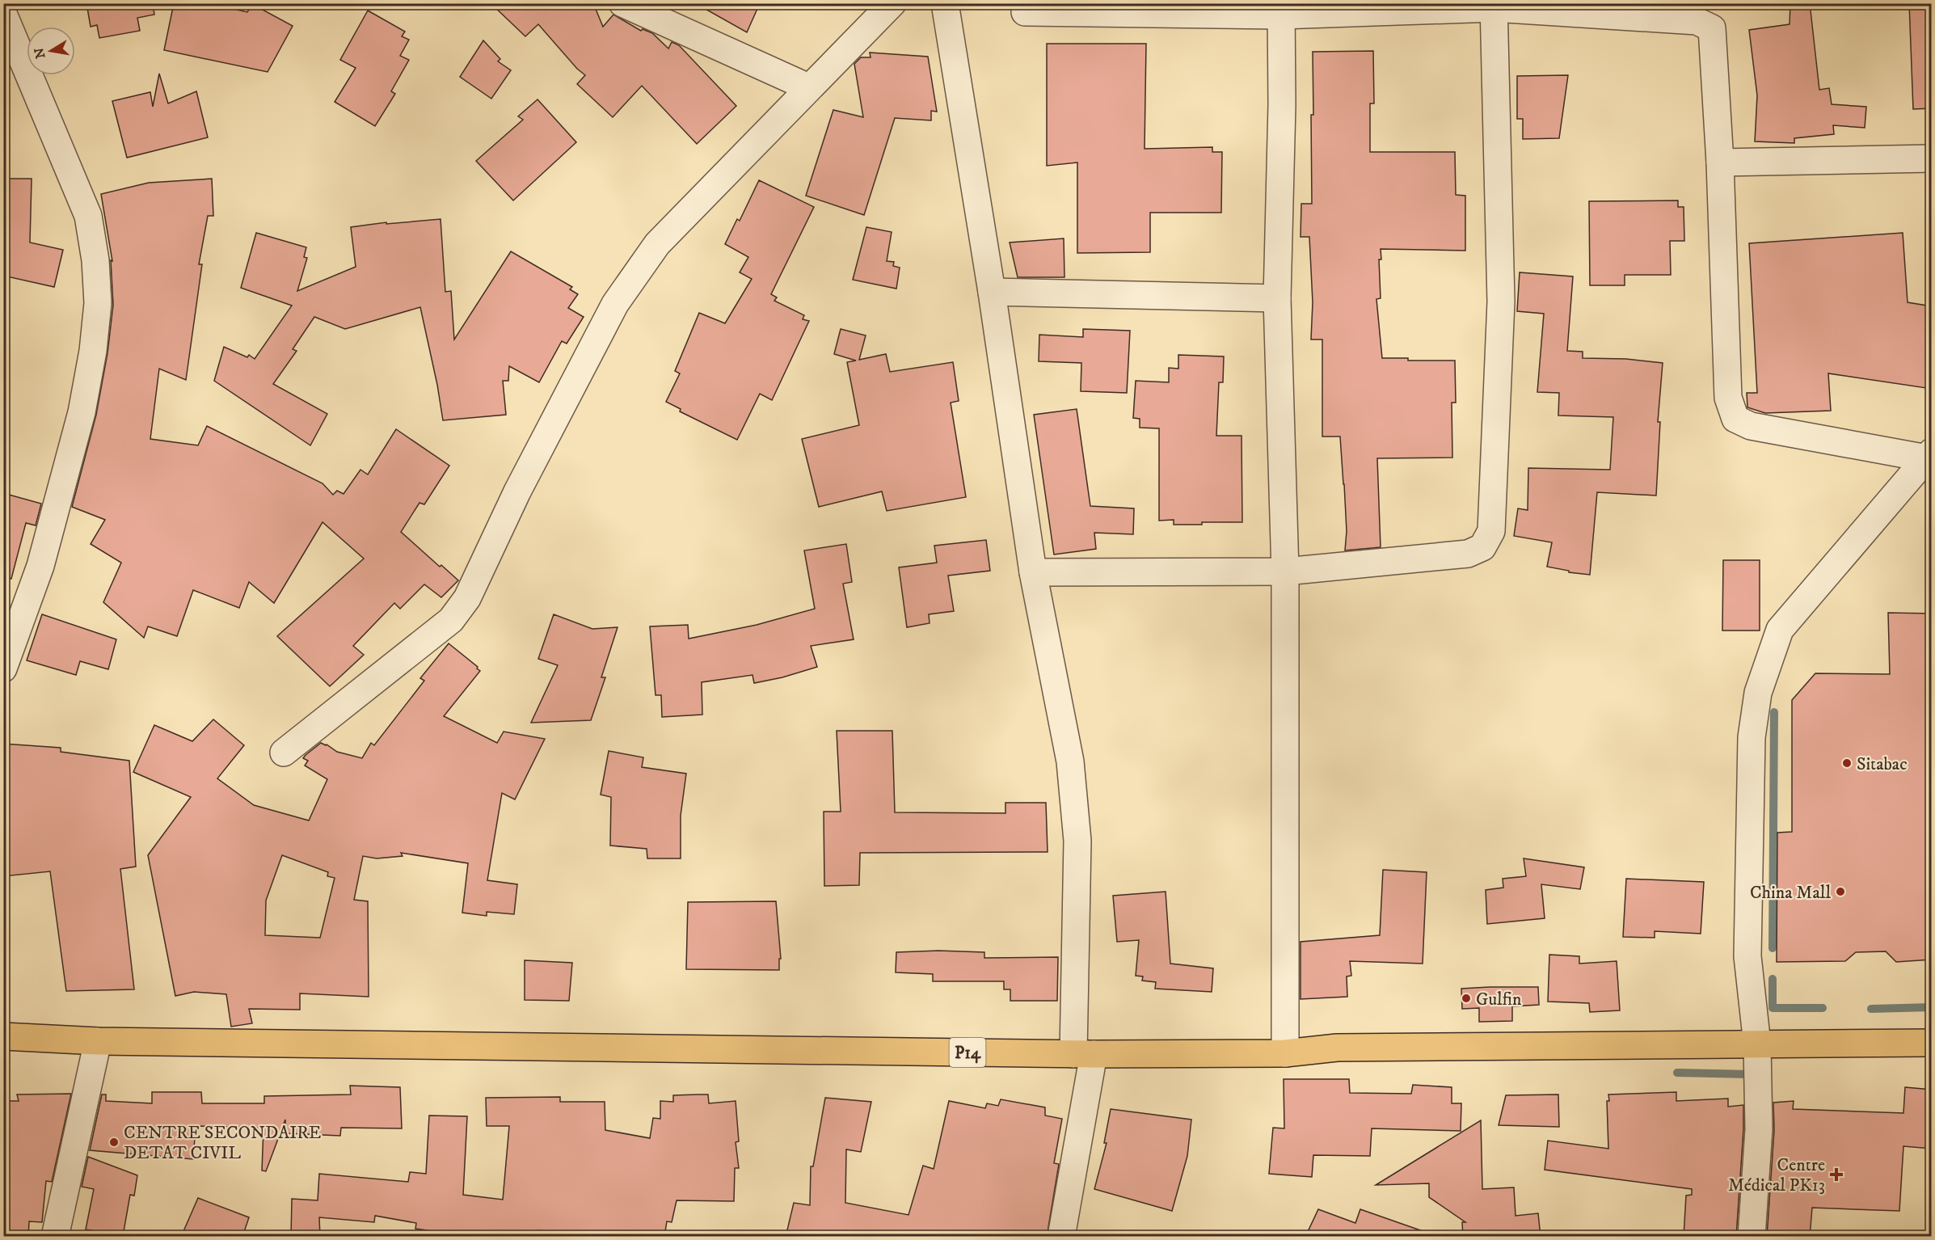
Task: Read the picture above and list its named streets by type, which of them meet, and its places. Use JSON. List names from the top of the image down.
{
  "streets": {
    "main road": ["P14"]
  },
  "places": {
    "other": [
      "Sitabac",
      "China Mall",
      "Gulfin",
      "CENTRE SECONDAIRE DETAT CIVIL"
    ],
    "health": ["Centre Médical PK13"]
  },
  "north": "left"
}
